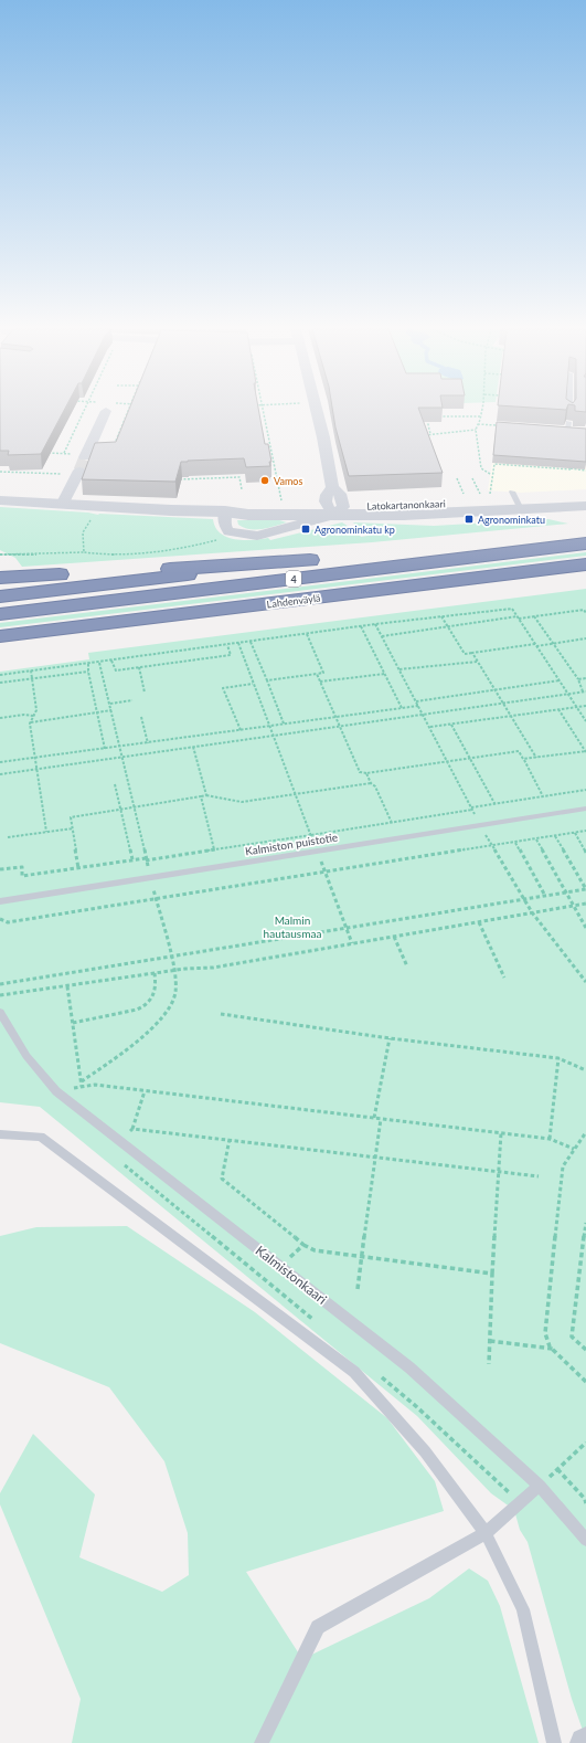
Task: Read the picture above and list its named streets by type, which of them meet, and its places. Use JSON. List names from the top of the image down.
{
  "streets": {
    "highway": ["4", "Lahdenväylä"],
    "street": ["Latokartanonkaari"],
    "lane": ["Kalmiston puistotie", "Kalmistonkaari"]
  },
  "parks": ["Malmin hautausmaa"],
  "places": {
    "other": ["Vamos"],
    "transit": ["Agronominkatu", "Agronominkatu kp"]
  }
}
